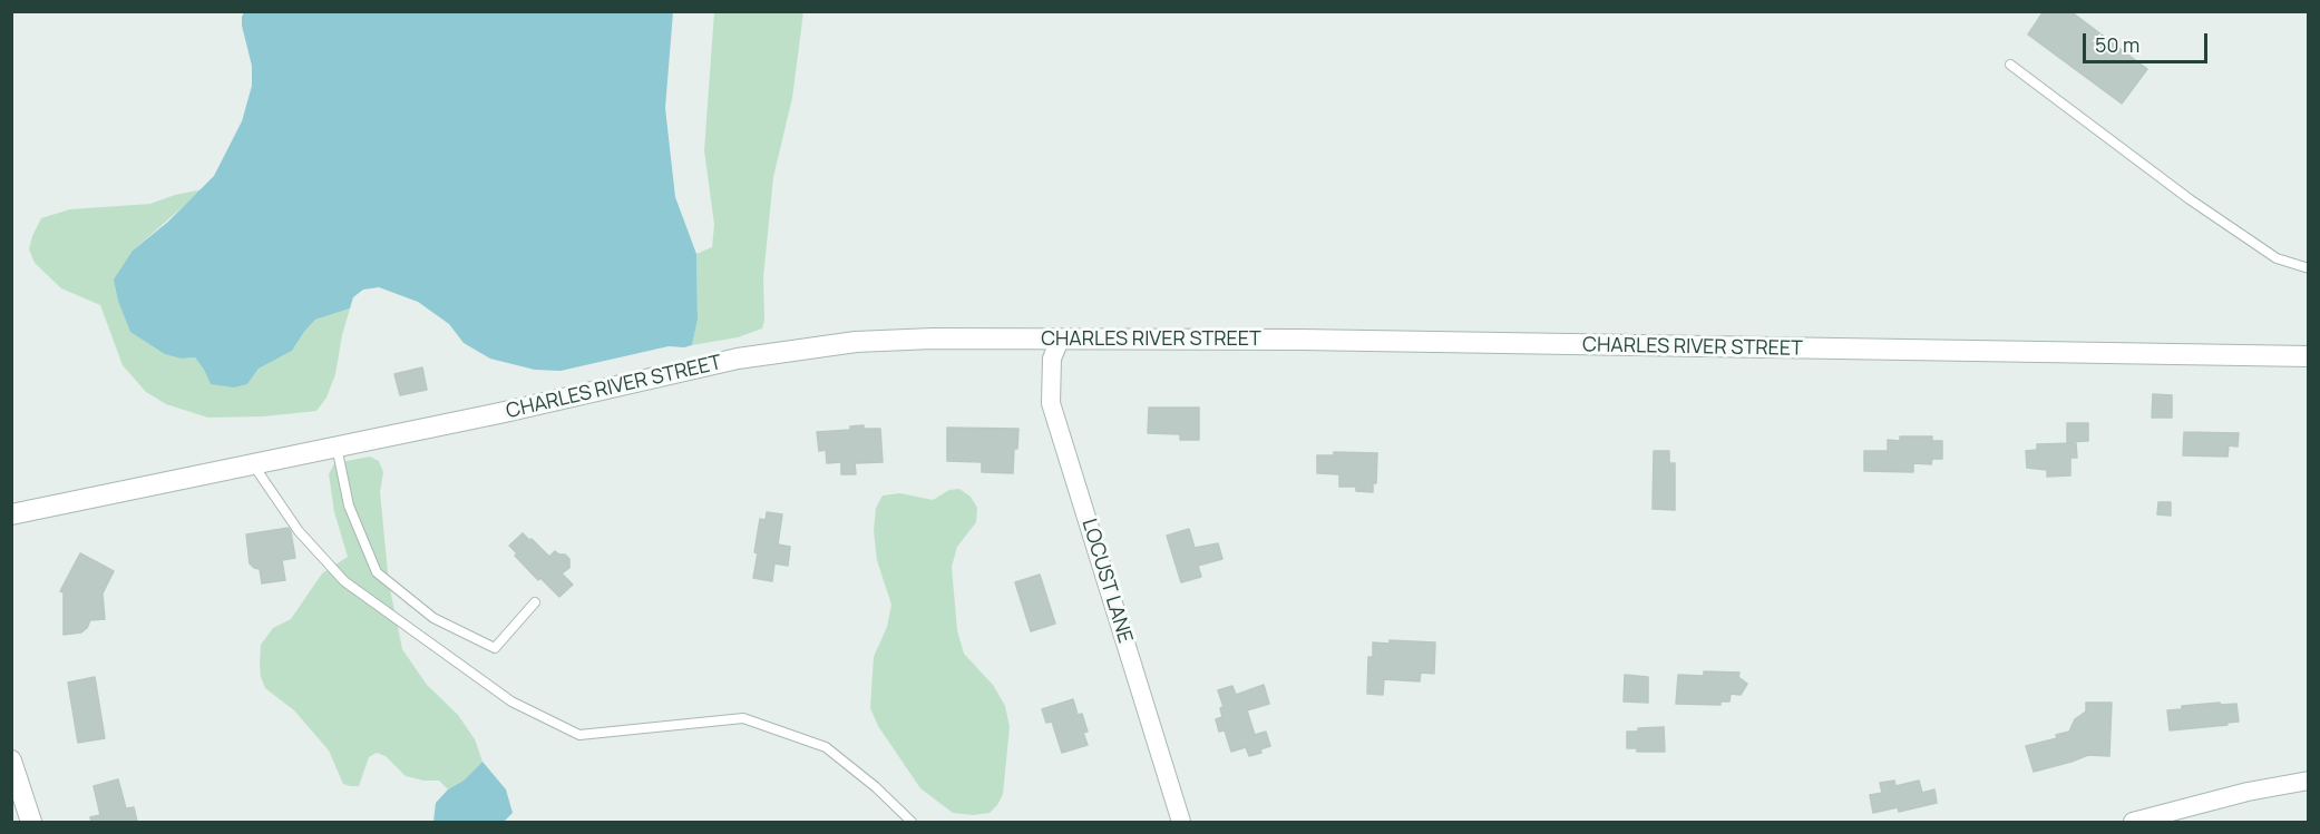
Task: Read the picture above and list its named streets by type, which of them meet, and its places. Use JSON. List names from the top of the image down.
{
  "streets": {
    "street": ["CHARLES RIVER STREET", "LOCUST LANE"]
  },
  "crossings": [
    ["CHARLES RIVER STREET", "LOCUST LANE"]
  ],
  "scale_bar": "50 m"
}
